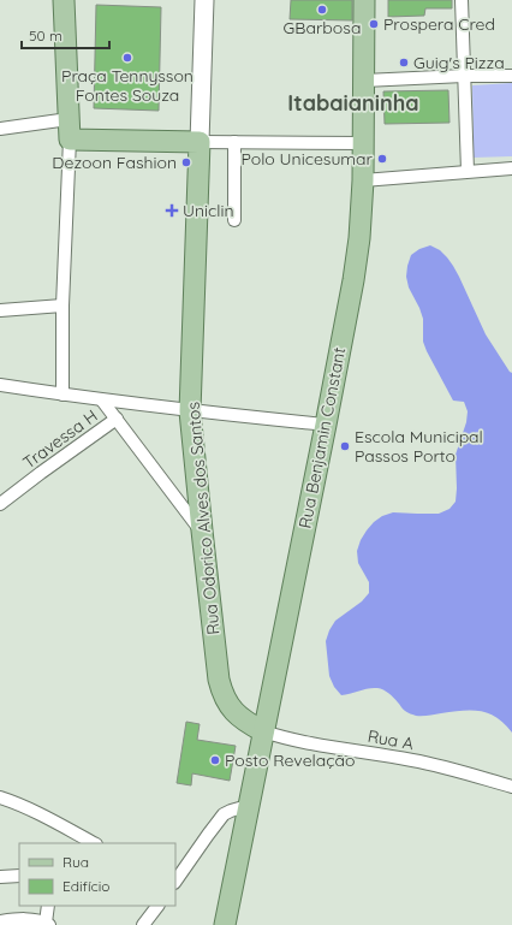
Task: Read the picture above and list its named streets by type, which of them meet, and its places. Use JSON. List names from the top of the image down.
{
  "streets": {
    "main road": ["Rua Benjamin Constant", "Rua Odorico Alves dos Santos"],
    "street": ["Travessa H", "Rua A"]
  },
  "crossings": [
    ["Rua Benjamin Constant", "Rua Odorico Alves dos Santos"],
    ["Rua Benjamin Constant", "Rua A"],
    ["Rua Odorico Alves dos Santos", "Rua A"]
  ],
  "districts": ["Itabaianinha"],
  "places": {
    "other": [
      "GBarbosa",
      "Prospera Cred",
      "Praça Tennysson Fontes Souza",
      "Guig's Pizza",
      "Polo Unicesumar",
      "Dezoon Fashion",
      "Escola Municipal Passos Porto",
      "Posto Revelação"
    ],
    "health": ["Uniclin"]
  },
  "legend": ["Rua", "Edifício"],
  "scale_bar": "50 m"
}
